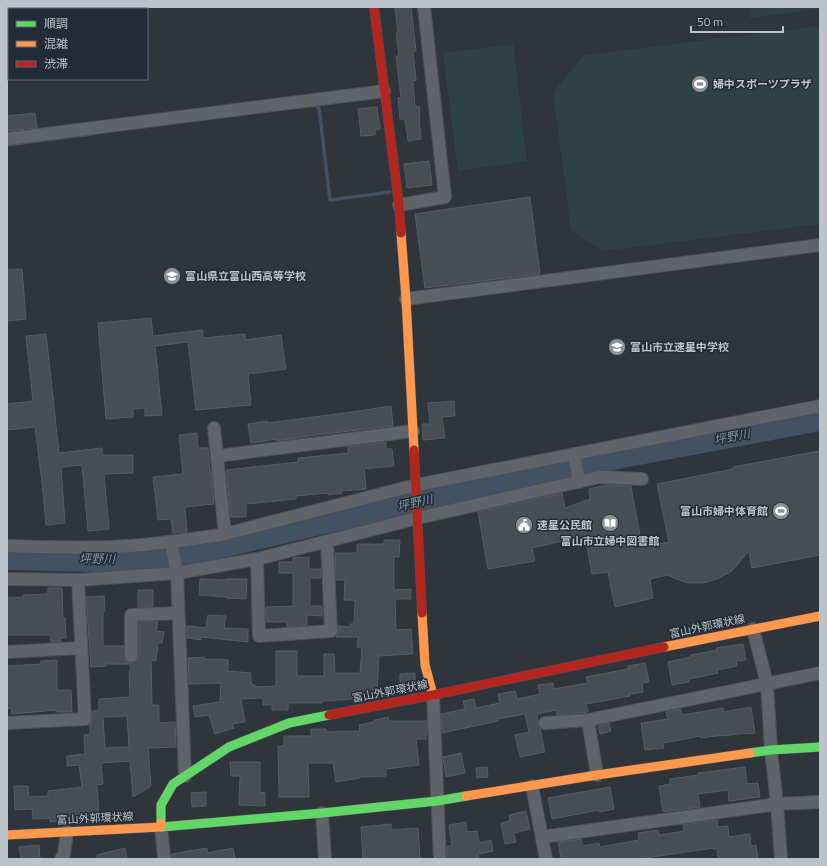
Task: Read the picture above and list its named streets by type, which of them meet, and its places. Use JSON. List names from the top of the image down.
{
  "streets": {
    "street": ["富山外郭環状線"]
  },
  "water": ["坪野川"],
  "places": {
    "sports": ["婦中スポーツプラザ", "富山市婦中体育館"],
    "school or university": ["富山県立富山西高等学校", "富山市立速星中学校"],
    "library": ["富山市立婦中図書館"],
    "public building": ["速星公民館"]
  },
  "legend": ["順調", "混雑", "渋滞"],
  "scale_bar": "50 m"
}
